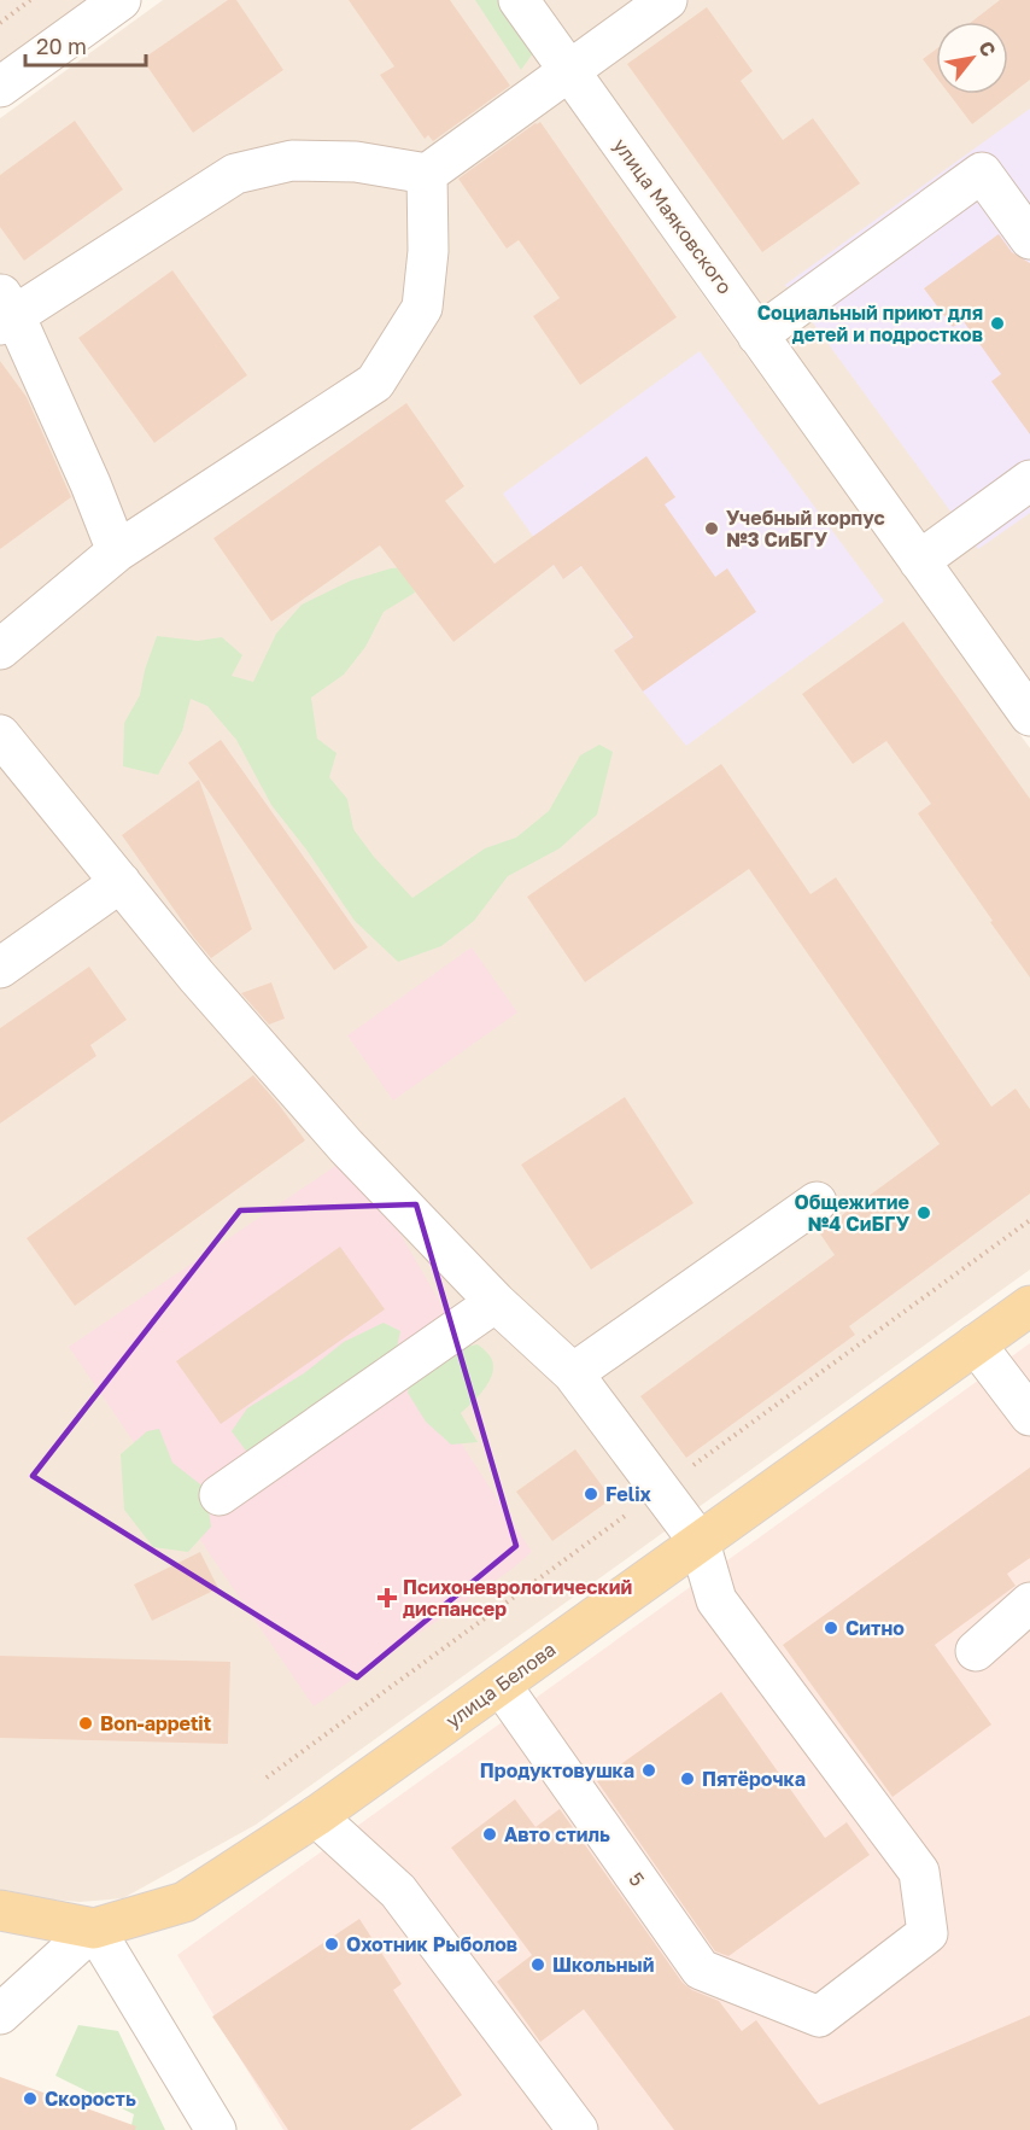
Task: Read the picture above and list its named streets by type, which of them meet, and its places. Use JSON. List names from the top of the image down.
{
  "streets": {
    "main road": ["улица Белова"],
    "street": ["улица Маяковского", "5"]
  },
  "crossings": [
    ["улица Белова", "5"]
  ],
  "places": {
    "other": [
      "Социальный приют для детей и подростков",
      "Учебный корпус №3 СиБГУ",
      "Общежитие №4 СиБГУ",
      "Felix",
      "Ситно",
      "Bon-appetit",
      "Продуктовушка",
      "Пятёрочка",
      "Авто стиль",
      "Охотник Рыболов",
      "Школьный",
      "Скорость"
    ],
    "health": ["Психоневрологический диспансер"]
  },
  "scale_bar": "20 m",
  "north": "top right"
}
